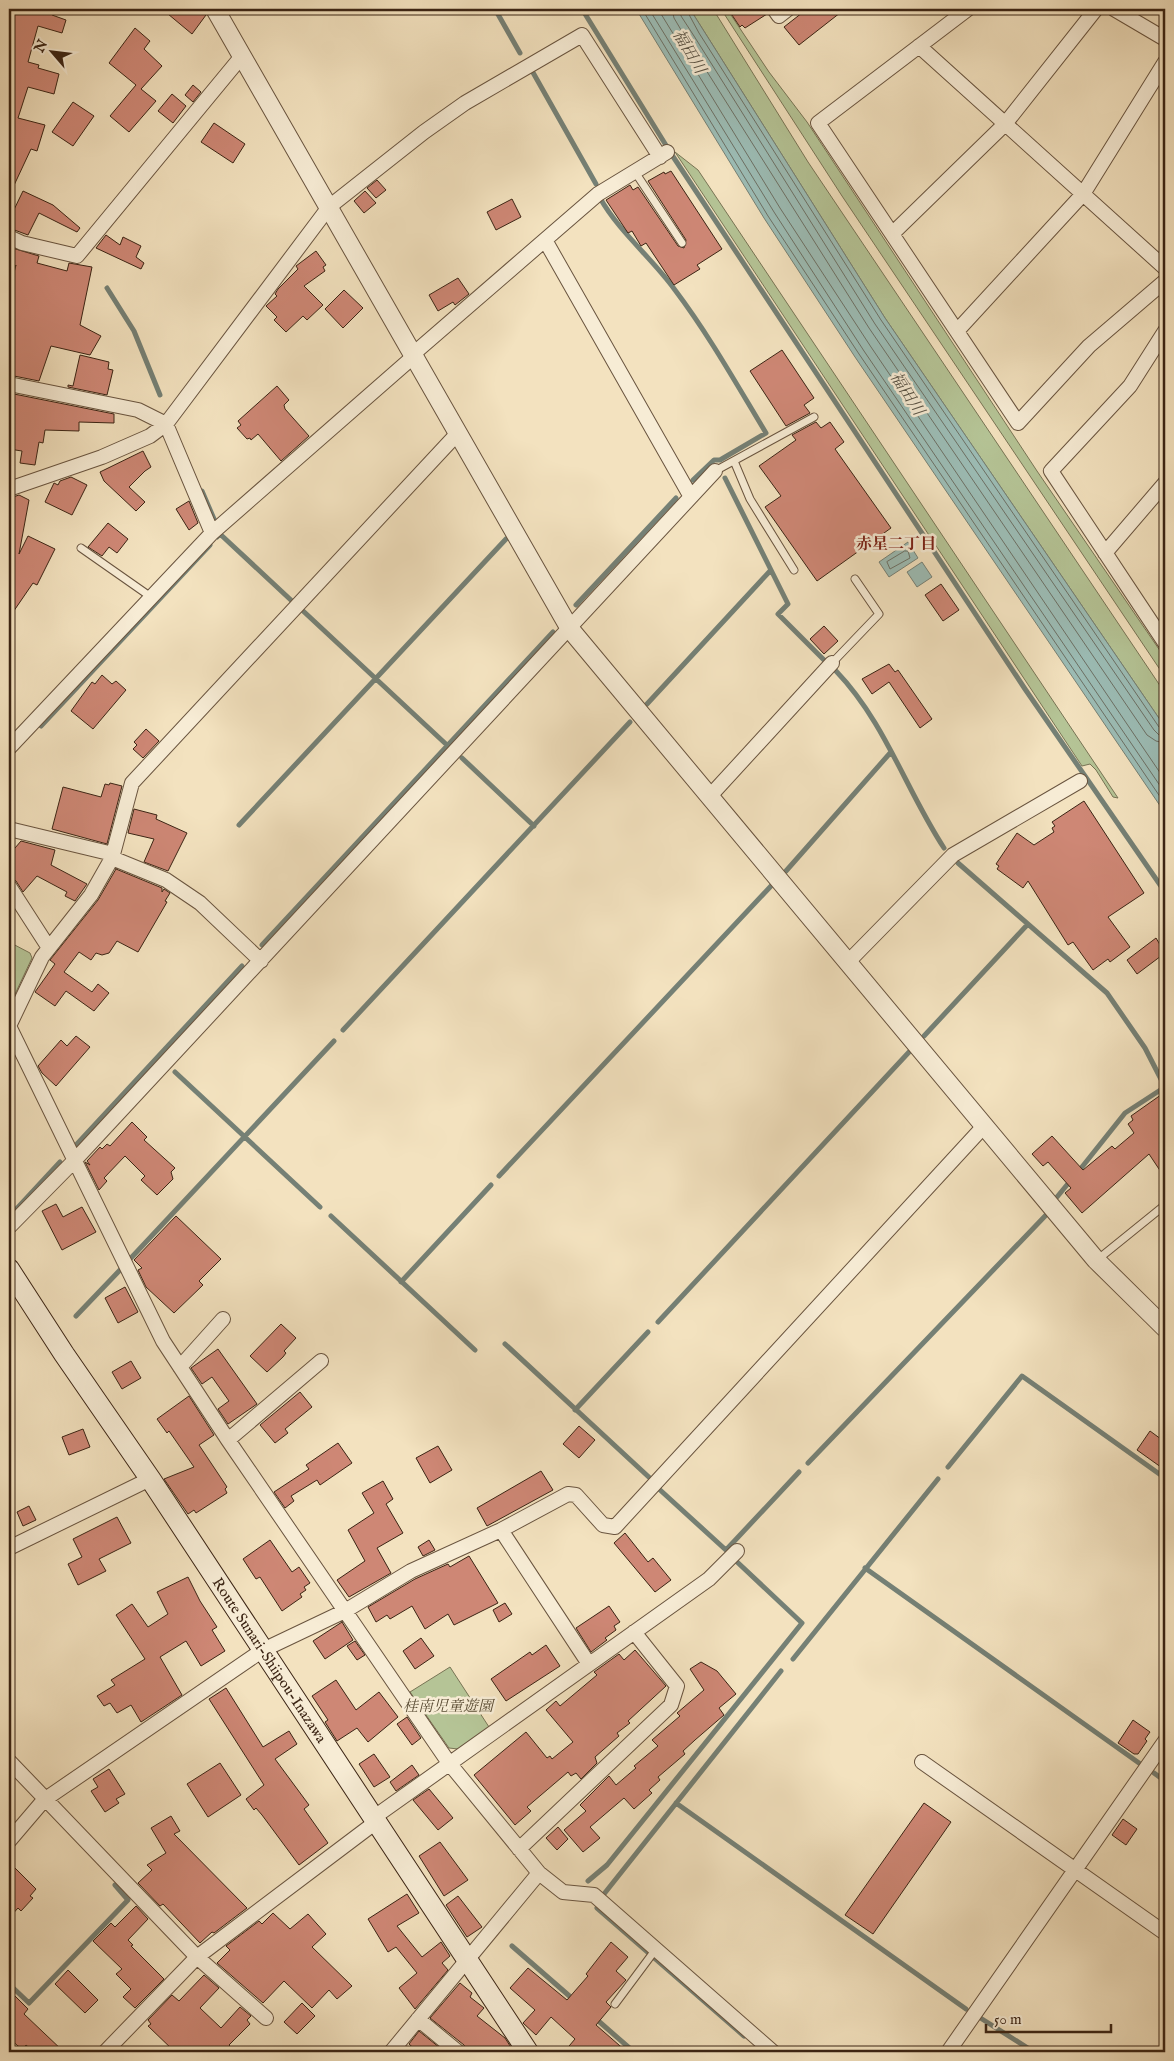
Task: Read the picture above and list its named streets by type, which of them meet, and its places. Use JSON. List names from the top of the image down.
{
  "streets": {
    "main road": ["Route Sunari-Shiipou-Inazawa"]
  },
  "districts": ["赤星二丁目"],
  "water": ["福田川"],
  "parks": ["桂南児童遊園"],
  "scale_bar": "50 m",
  "north": "top left"
}
